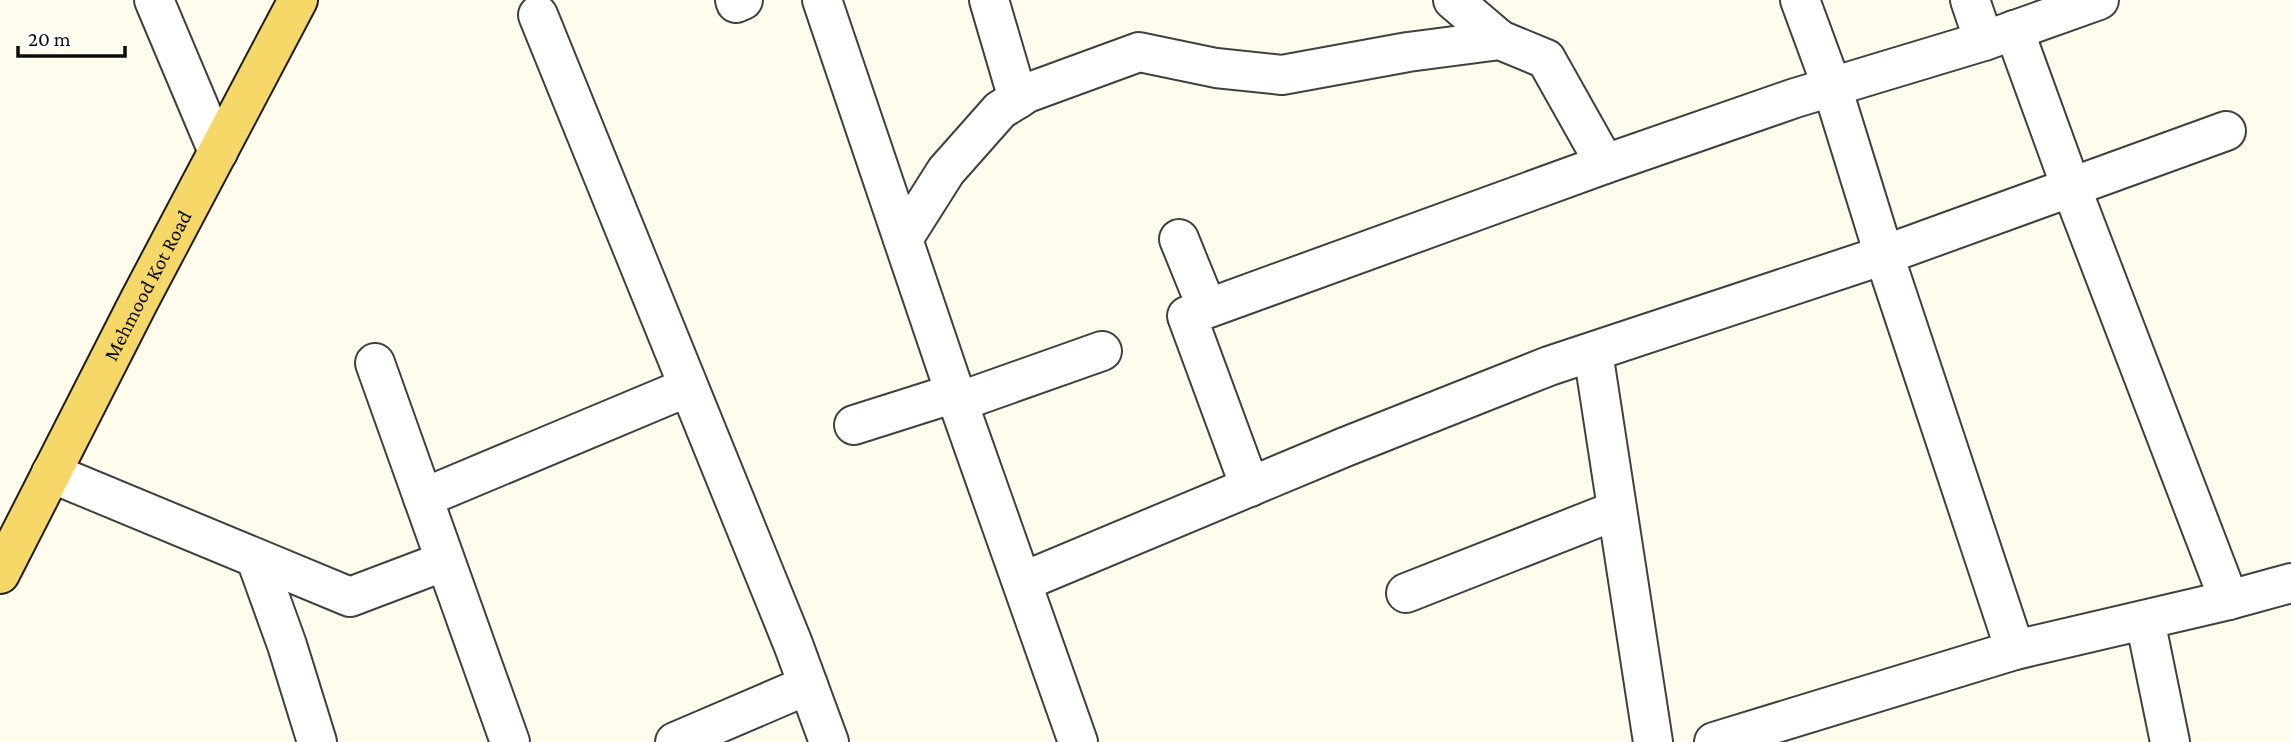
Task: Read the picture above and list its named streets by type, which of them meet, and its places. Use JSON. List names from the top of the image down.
{
  "streets": {
    "main road": ["Mehmood Kot Road"]
  },
  "scale_bar": "20 m"
}
